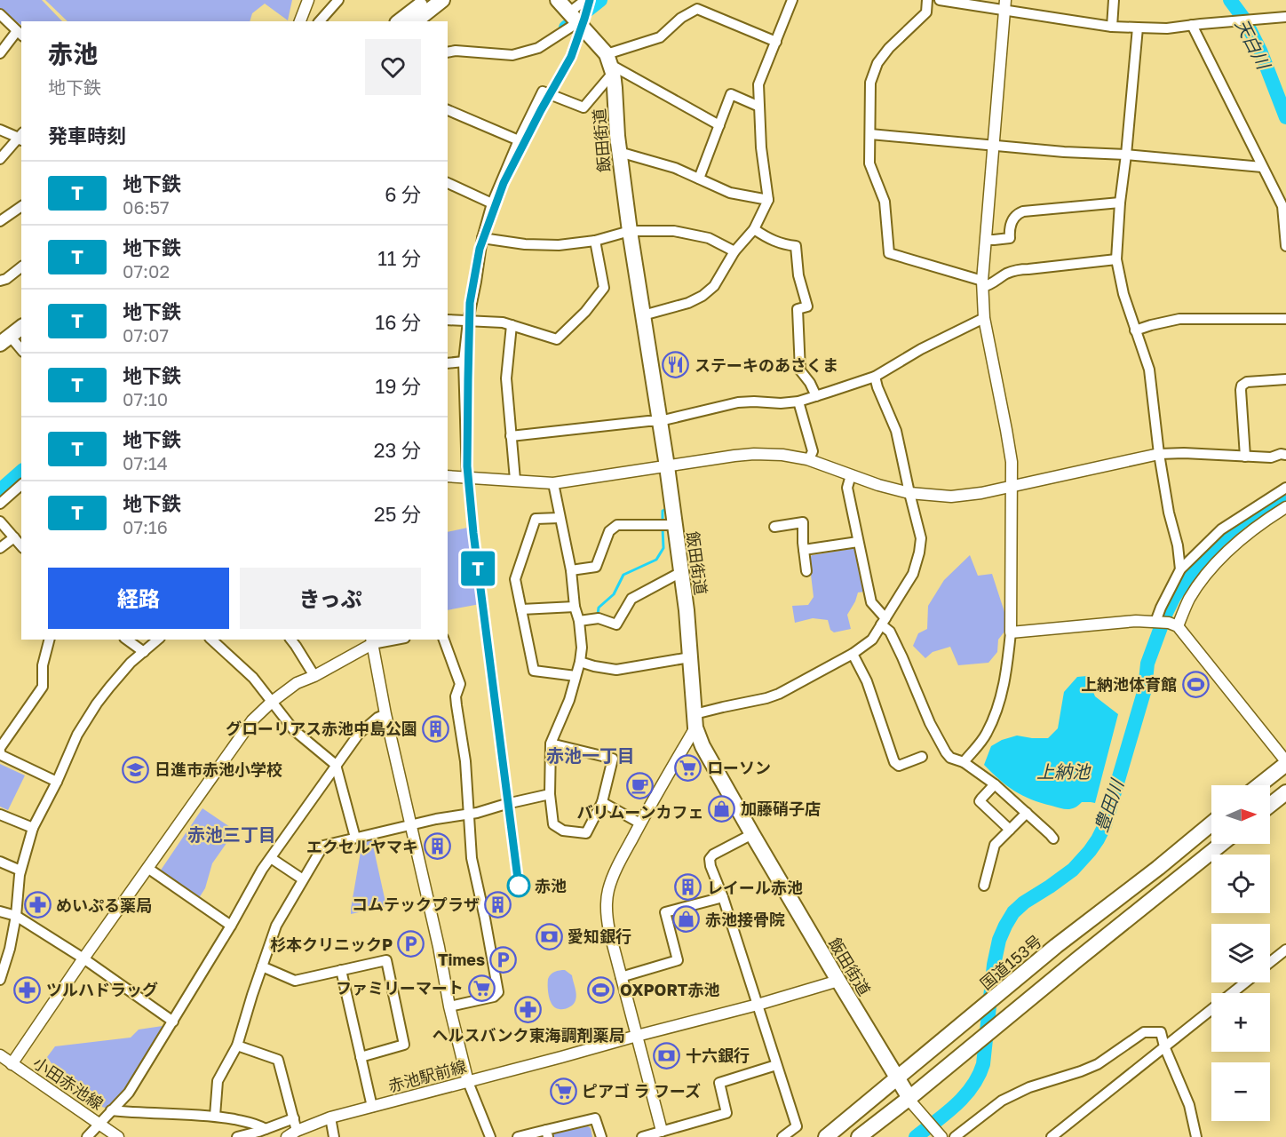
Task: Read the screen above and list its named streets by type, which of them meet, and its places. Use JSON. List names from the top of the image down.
{
  "streets": {
    "main road": ["飯田街道", "国道153号"],
    "street": ["赤池駅前線", "小田赤池線"]
  },
  "crossings": [
    ["飯田街道", "国道153号"],
    ["飯田街道", "赤池駅前線"]
  ],
  "districts": ["赤池一丁目", "赤池三丁目"],
  "water": ["天白川", "上納池", "豊田川"],
  "places": {
    "restaurant": ["ステーキのあさくま"],
    "sports": ["上納池体育館", "OXPORT赤池"],
    "building": [
      "グローリアス赤池中島公園",
      "エクセルヤマキ",
      "レイール赤池",
      "コムテックプラザ"
    ],
    "supermarket": ["ローソン", "ファミリーマート", "ピアゴ ラ フーズ"],
    "school or university": ["日進市赤池小学校"],
    "cafe": ["バリムーンカフェ"],
    "shop": ["加藤硝子店", "赤池接骨院"],
    "other": ["赤池"],
    "pharmacy": ["めいぷる薬局", "ツルハドラッグ", "ヘルスバンク東海調剤薬局"],
    "bank": ["愛知銀行", "十六銀行"],
    "parking": ["杉本クリニックP", "Times"]
  },
  "lines": ["metro line T"],
  "north": "right",
  "page": {
    "on_map": "T",
    "heading": [
      ["赤池", "地下鉄"],
      "発車時刻"
    ],
    "list": [
      {
        "mark": "T",
        "name": "地下鉄",
        "note": "06:57",
        "value": "6 分"
      },
      {
        "mark": "T",
        "name": "地下鉄",
        "note": "07:02",
        "value": "11 分"
      },
      {
        "mark": "T",
        "name": "地下鉄",
        "note": "07:07",
        "value": "16 分"
      },
      {
        "mark": "T",
        "name": "地下鉄",
        "note": "07:10",
        "value": "19 分"
      },
      {
        "mark": "T",
        "name": "地下鉄",
        "note": "07:14",
        "value": "23 分"
      },
      {
        "mark": "T",
        "name": "地下鉄",
        "note": "07:16",
        "value": "25 分"
      }
    ],
    "buttons": ["経路", "きっぷ"],
    "map_buttons": ["+", "−"]
  }
}
